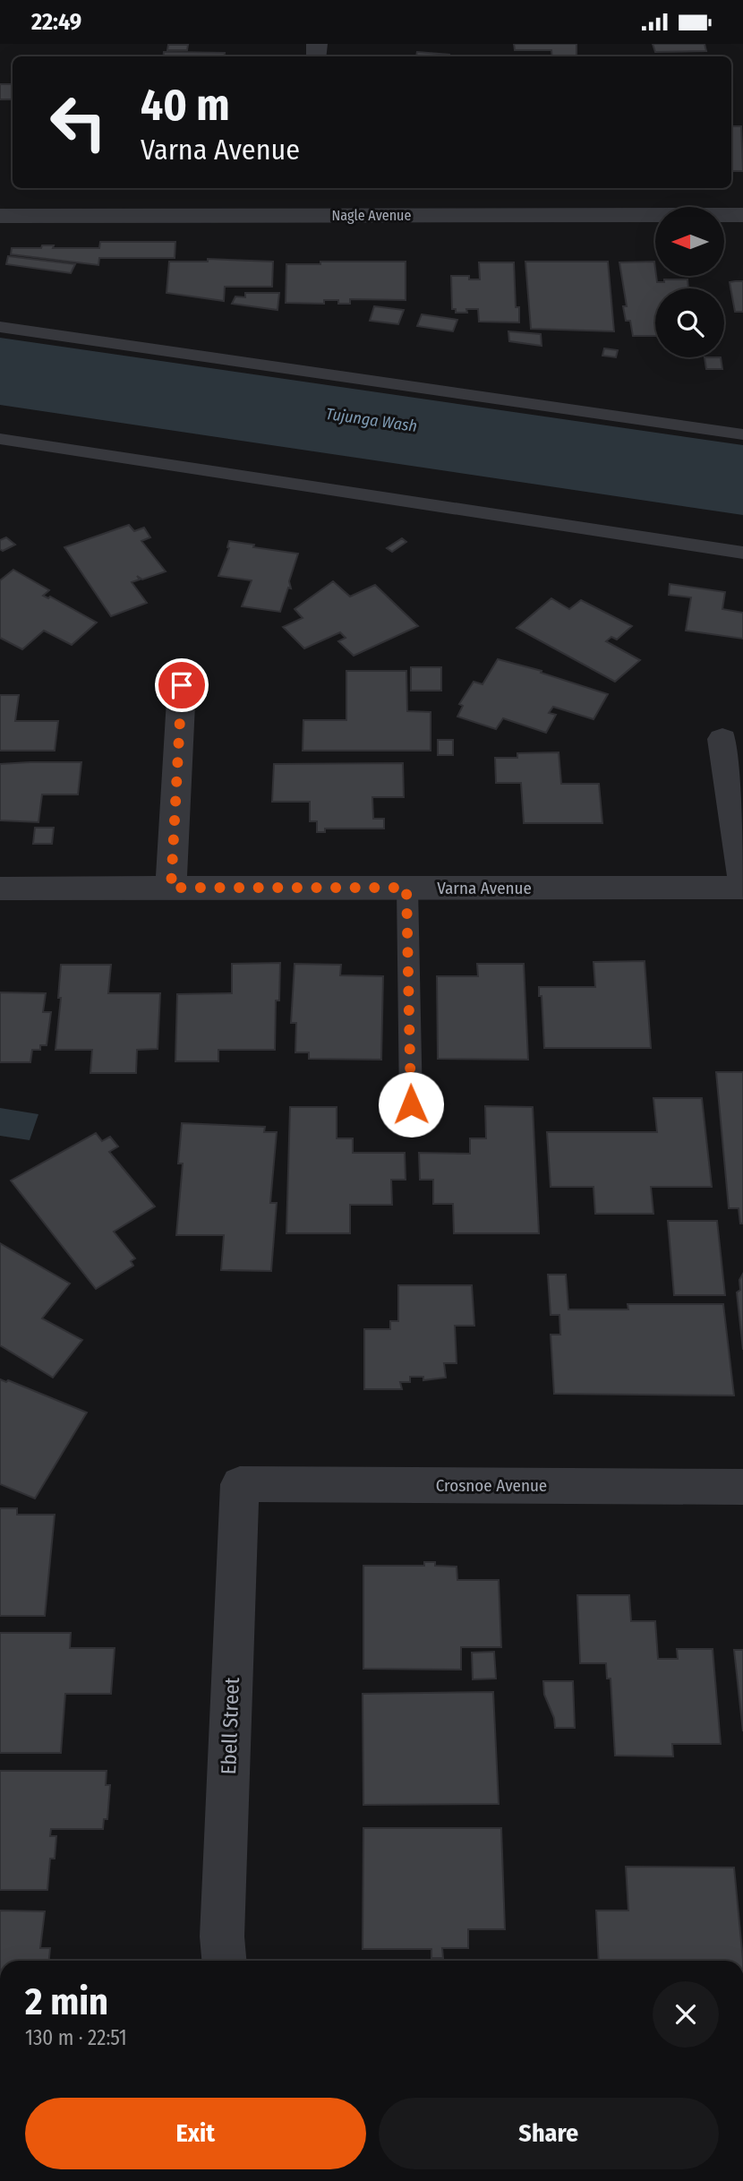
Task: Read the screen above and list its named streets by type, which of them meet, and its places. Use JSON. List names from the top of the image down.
{
  "streets": {
    "street": [
      "Nagle Avenue",
      "Varna Avenue",
      "Crosnoe Avenue",
      "Ebell Street"
    ]
  },
  "crossings": [
    ["Crosnoe Avenue", "Ebell Street"]
  ],
  "water": ["Tujunga Wash"],
  "north": "left",
  "page": {
    "status": "22:49",
    "turn": ["40 m", "Varna Avenue"],
    "heading": ["2 min", "130 m · 22:51"],
    "buttons": ["Exit", "Share"]
  }
}
